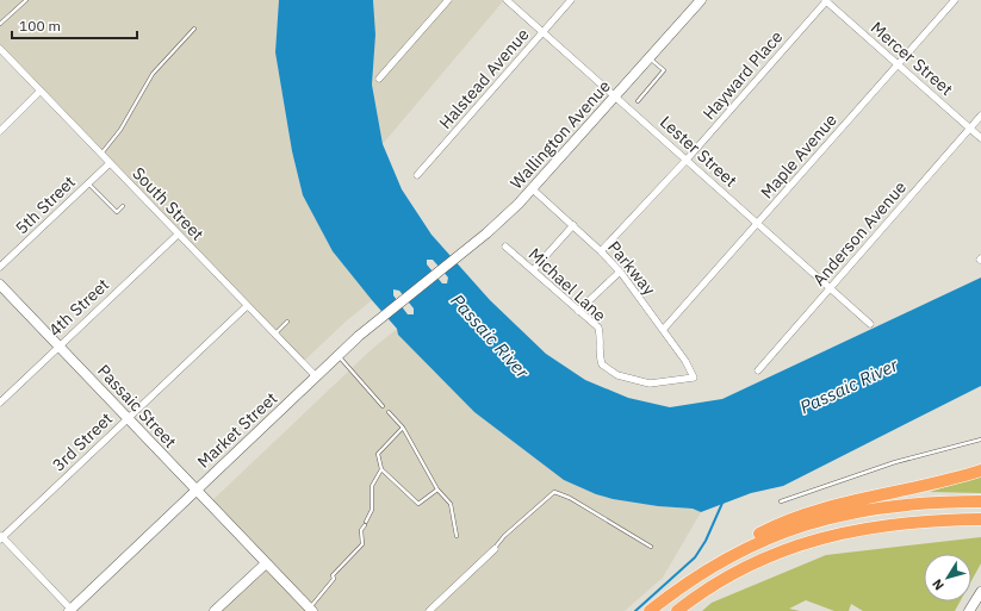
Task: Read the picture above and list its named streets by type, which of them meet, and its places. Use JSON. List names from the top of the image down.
{
  "streets": {
    "street": [
      "Mercer Street",
      "Hayward Place",
      "Halstead Avenue",
      "Wallington Avenue",
      "Lester Street",
      "Maple Avenue",
      "South Street",
      "5th Street",
      "Anderson Avenue",
      "Parkway",
      "Michael Lane",
      "4th Street",
      "Passaic Street",
      "Market Street",
      "3rd Street"
    ]
  },
  "crossings": [
    ["Mercer Street", "Hayward Place"],
    ["Mercer Street", "Maple Avenue"],
    ["Mercer Street", "Anderson Avenue"],
    ["Hayward Place", "Lester Street"],
    ["Hayward Place", "Parkway"],
    ["Halstead Avenue", "Lester Street"],
    ["Wallington Avenue", "Lester Street"],
    ["Wallington Avenue", "Parkway"],
    ["Wallington Avenue", "Market Street"],
    ["Lester Street", "Maple Avenue"],
    ["Lester Street", "Anderson Avenue"],
    ["Maple Avenue", "Parkway"],
    ["South Street", "5th Street"],
    ["South Street", "4th Street"],
    ["South Street", "Market Street"],
    ["South Street", "3rd Street"],
    ["Parkway", "Michael Lane"],
    ["4th Street", "Passaic Street"],
    ["Passaic Street", "Market Street"],
    ["Passaic Street", "3rd Street"]
  ],
  "water": ["Passaic River"],
  "scale_bar": "100 m",
  "north": "bottom left"
}
